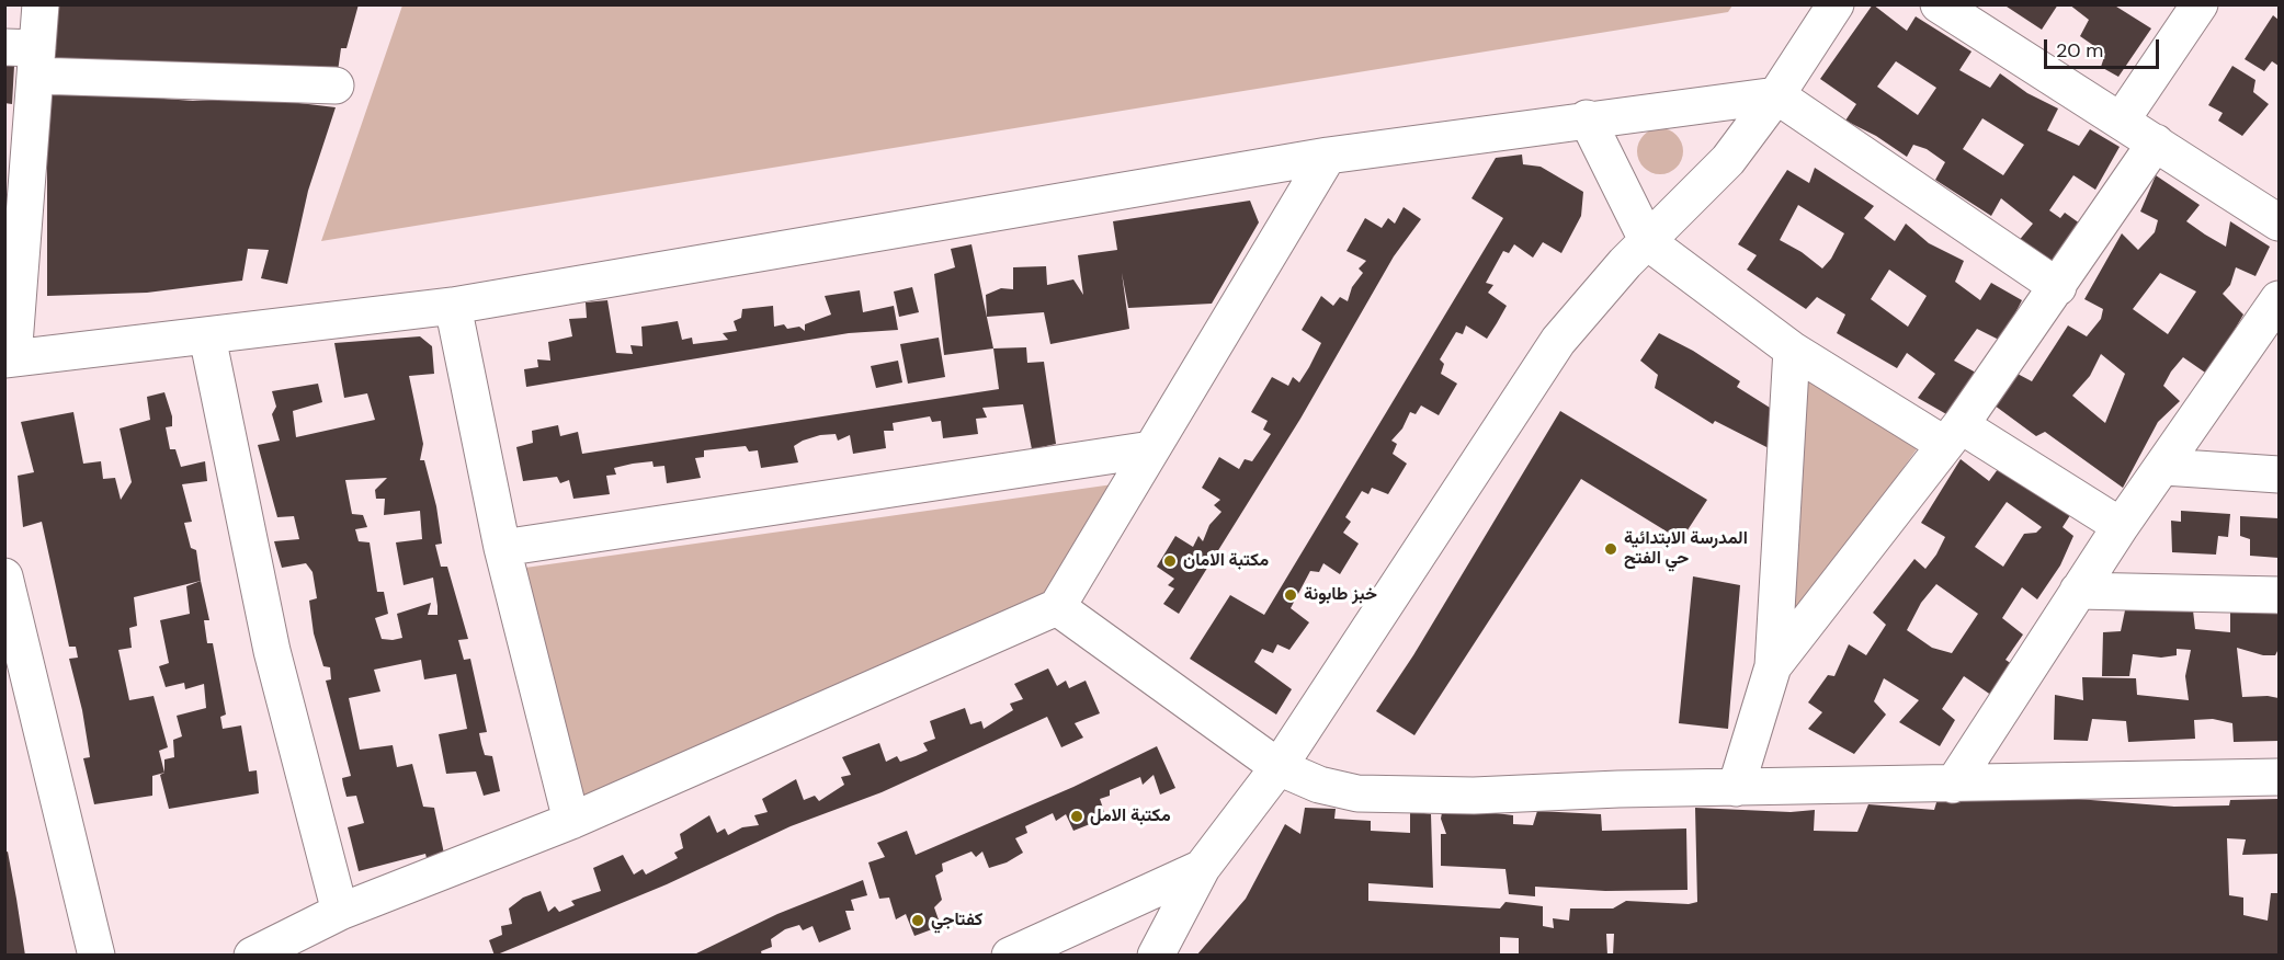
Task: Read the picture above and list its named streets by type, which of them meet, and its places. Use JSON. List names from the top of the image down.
{
  "places": [
    "المدرسة الابتدائية حي الفتح",
    "مكتبة الامان",
    "خبز طابونة",
    "مكتبة الامل",
    "كفتاجي"
  ],
  "scale_bar": "20 m"
}
